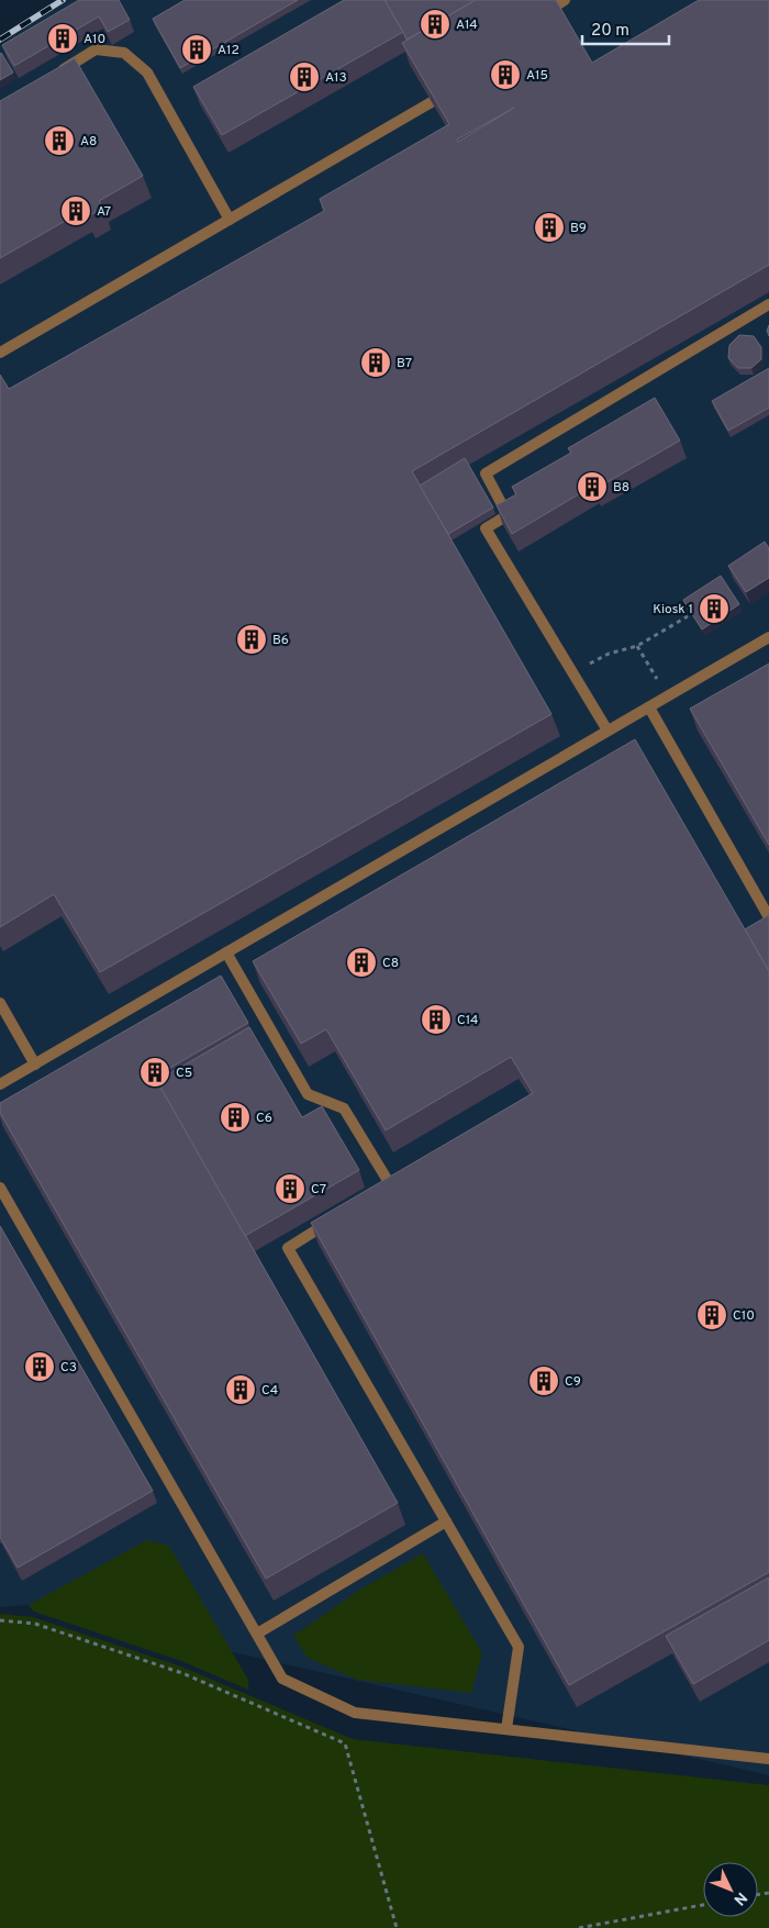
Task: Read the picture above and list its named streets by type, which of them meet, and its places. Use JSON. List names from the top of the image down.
{
  "places": {
    "building": [
      "A14",
      "A10",
      "A12",
      "A15",
      "A13",
      "A8",
      "A7",
      "B9",
      "B7",
      "B8",
      "Kiosk 1",
      "B6",
      "C8",
      "C14",
      "C5",
      "C6",
      "C7",
      "C10",
      "C3",
      "C9",
      "C4"
    ]
  },
  "scale_bar": "20 m",
  "north": "bottom right"
}
